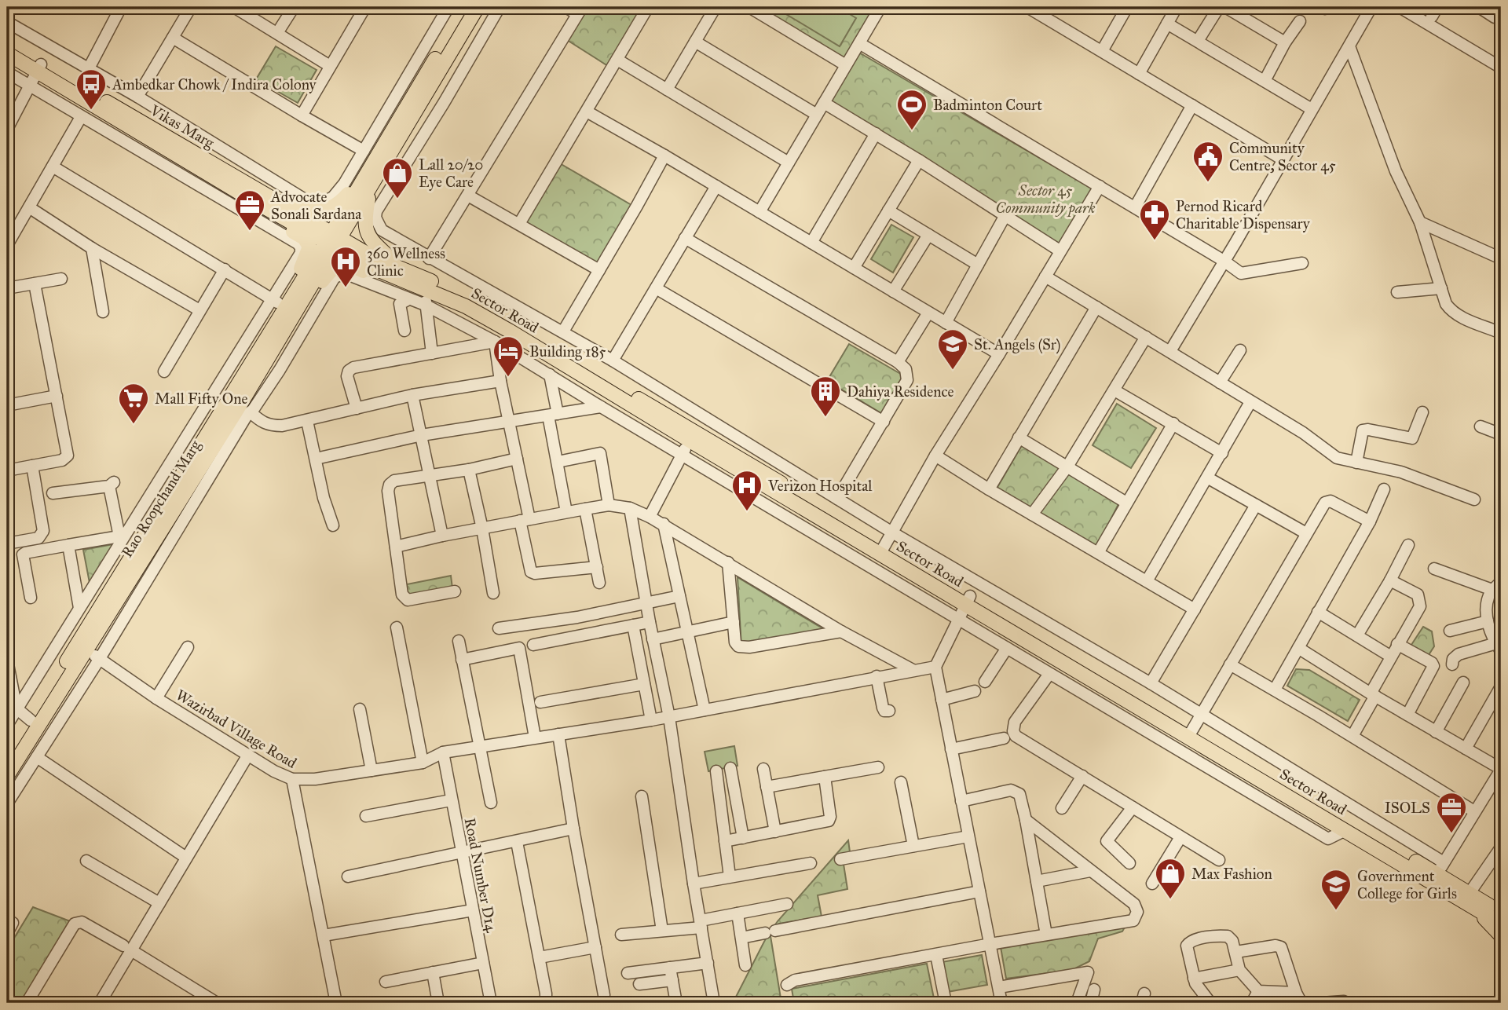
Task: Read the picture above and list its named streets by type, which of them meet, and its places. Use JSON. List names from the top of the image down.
{
  "streets": {
    "main road": ["Vikas Marg", "Sector Road", "Rao Roopchand Marg"],
    "street": ["Wazirbad Village Road", "Road Number D14"]
  },
  "crossings": [
    ["Vikas Marg", "Sector Road"],
    ["Vikas Marg", "Rao Roopchand Marg"],
    ["Sector Road", "Rao Roopchand Marg"],
    ["Rao Roopchand Marg", "Wazirbad Village Road"]
  ],
  "parks": ["Sector 45 Community park"],
  "places": {
    "bus stop": ["Ambedkar Chowk / Indira Colony"],
    "sports": ["Badminton Court"],
    "public building": ["Community Centre, Sector 45"],
    "shop": ["Lall 20/20 Eye Care", "Max Fashion"],
    "office": ["Advocate Sonali Sardana", "ISOLS"],
    "pharmacy": ["Pernod Ricard Charitable Dispensary"],
    "hospital": ["360 Wellness Clinic", "Verizon Hospital"],
    "school or university": ["St. Angels (Sr)", "Government College for Girls"],
    "hotel": ["Building 185"],
    "building": ["Dahiya Residence"],
    "supermarket": ["Mall Fifty One"]
  }
}
